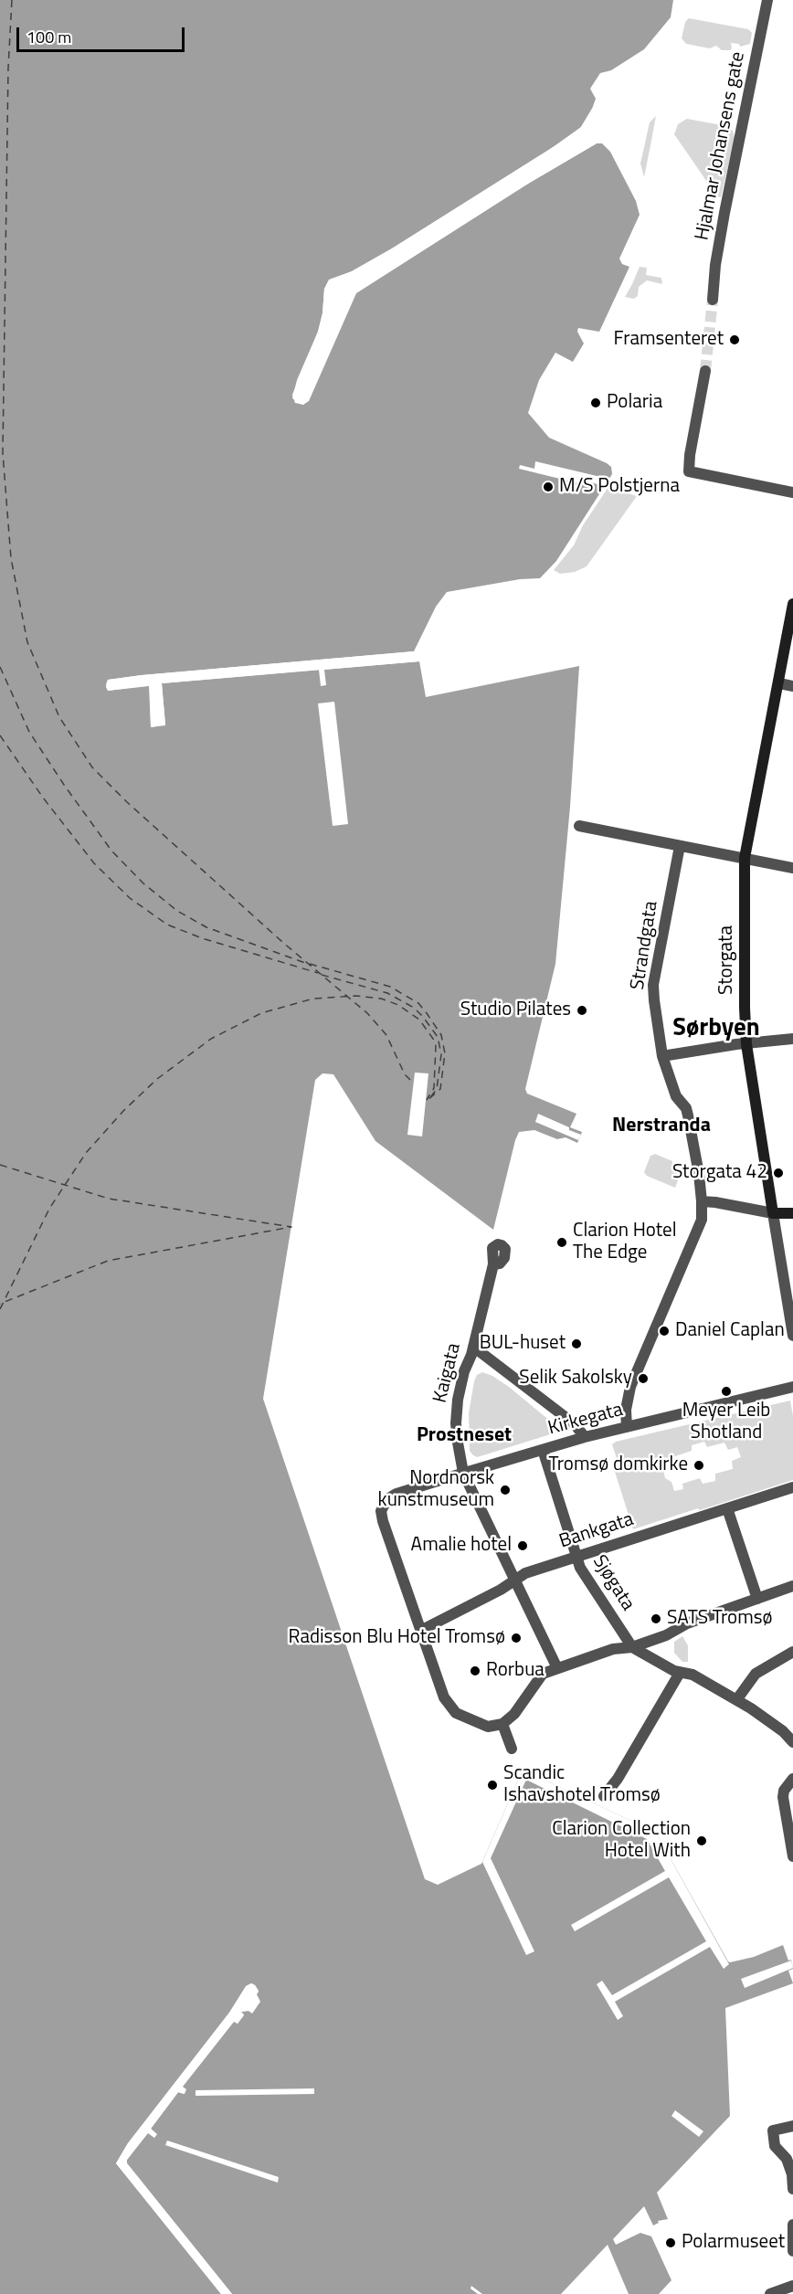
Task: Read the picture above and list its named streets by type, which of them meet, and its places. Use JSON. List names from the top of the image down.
{
  "streets": {
    "street": [
      "Hjalmar Johansens gate",
      "Strandgata",
      "Storgata",
      "Kaigata",
      "Kirkegata",
      "Bankgata",
      "Sjøgata"
    ]
  },
  "crossings": [
    ["Strandgata", "Kirkegata"],
    ["Kaigata", "Kirkegata"],
    ["Kaigata", "Bankgata"],
    ["Kirkegata", "Bankgata"],
    ["Kirkegata", "Sjøgata"],
    ["Bankgata", "Sjøgata"]
  ],
  "districts": ["Sørbyen", "Nerstranda", "Prostneset"],
  "places": [
    "Framsenteret",
    "Polaria",
    "M/S Polstjerna",
    "Studio Pilates",
    "Storgata 42",
    "Clarion Hotel The Edge",
    "Daniel Caplan",
    "BUL-huset",
    "Selik Sakolsky",
    "Meyer Leib Shotland",
    "Tromsø domkirke",
    "Nordnorsk kunstmuseum",
    "Amalie hotel",
    "SATS Tromsø",
    "Radisson Blu Hotel Tromsø",
    "Rorbua",
    "Scandic Ishavshotel Tromsø",
    "Clarion Collection Hotel With",
    "Polarmuseet"
  ],
  "scale_bar": "100 m"
}
